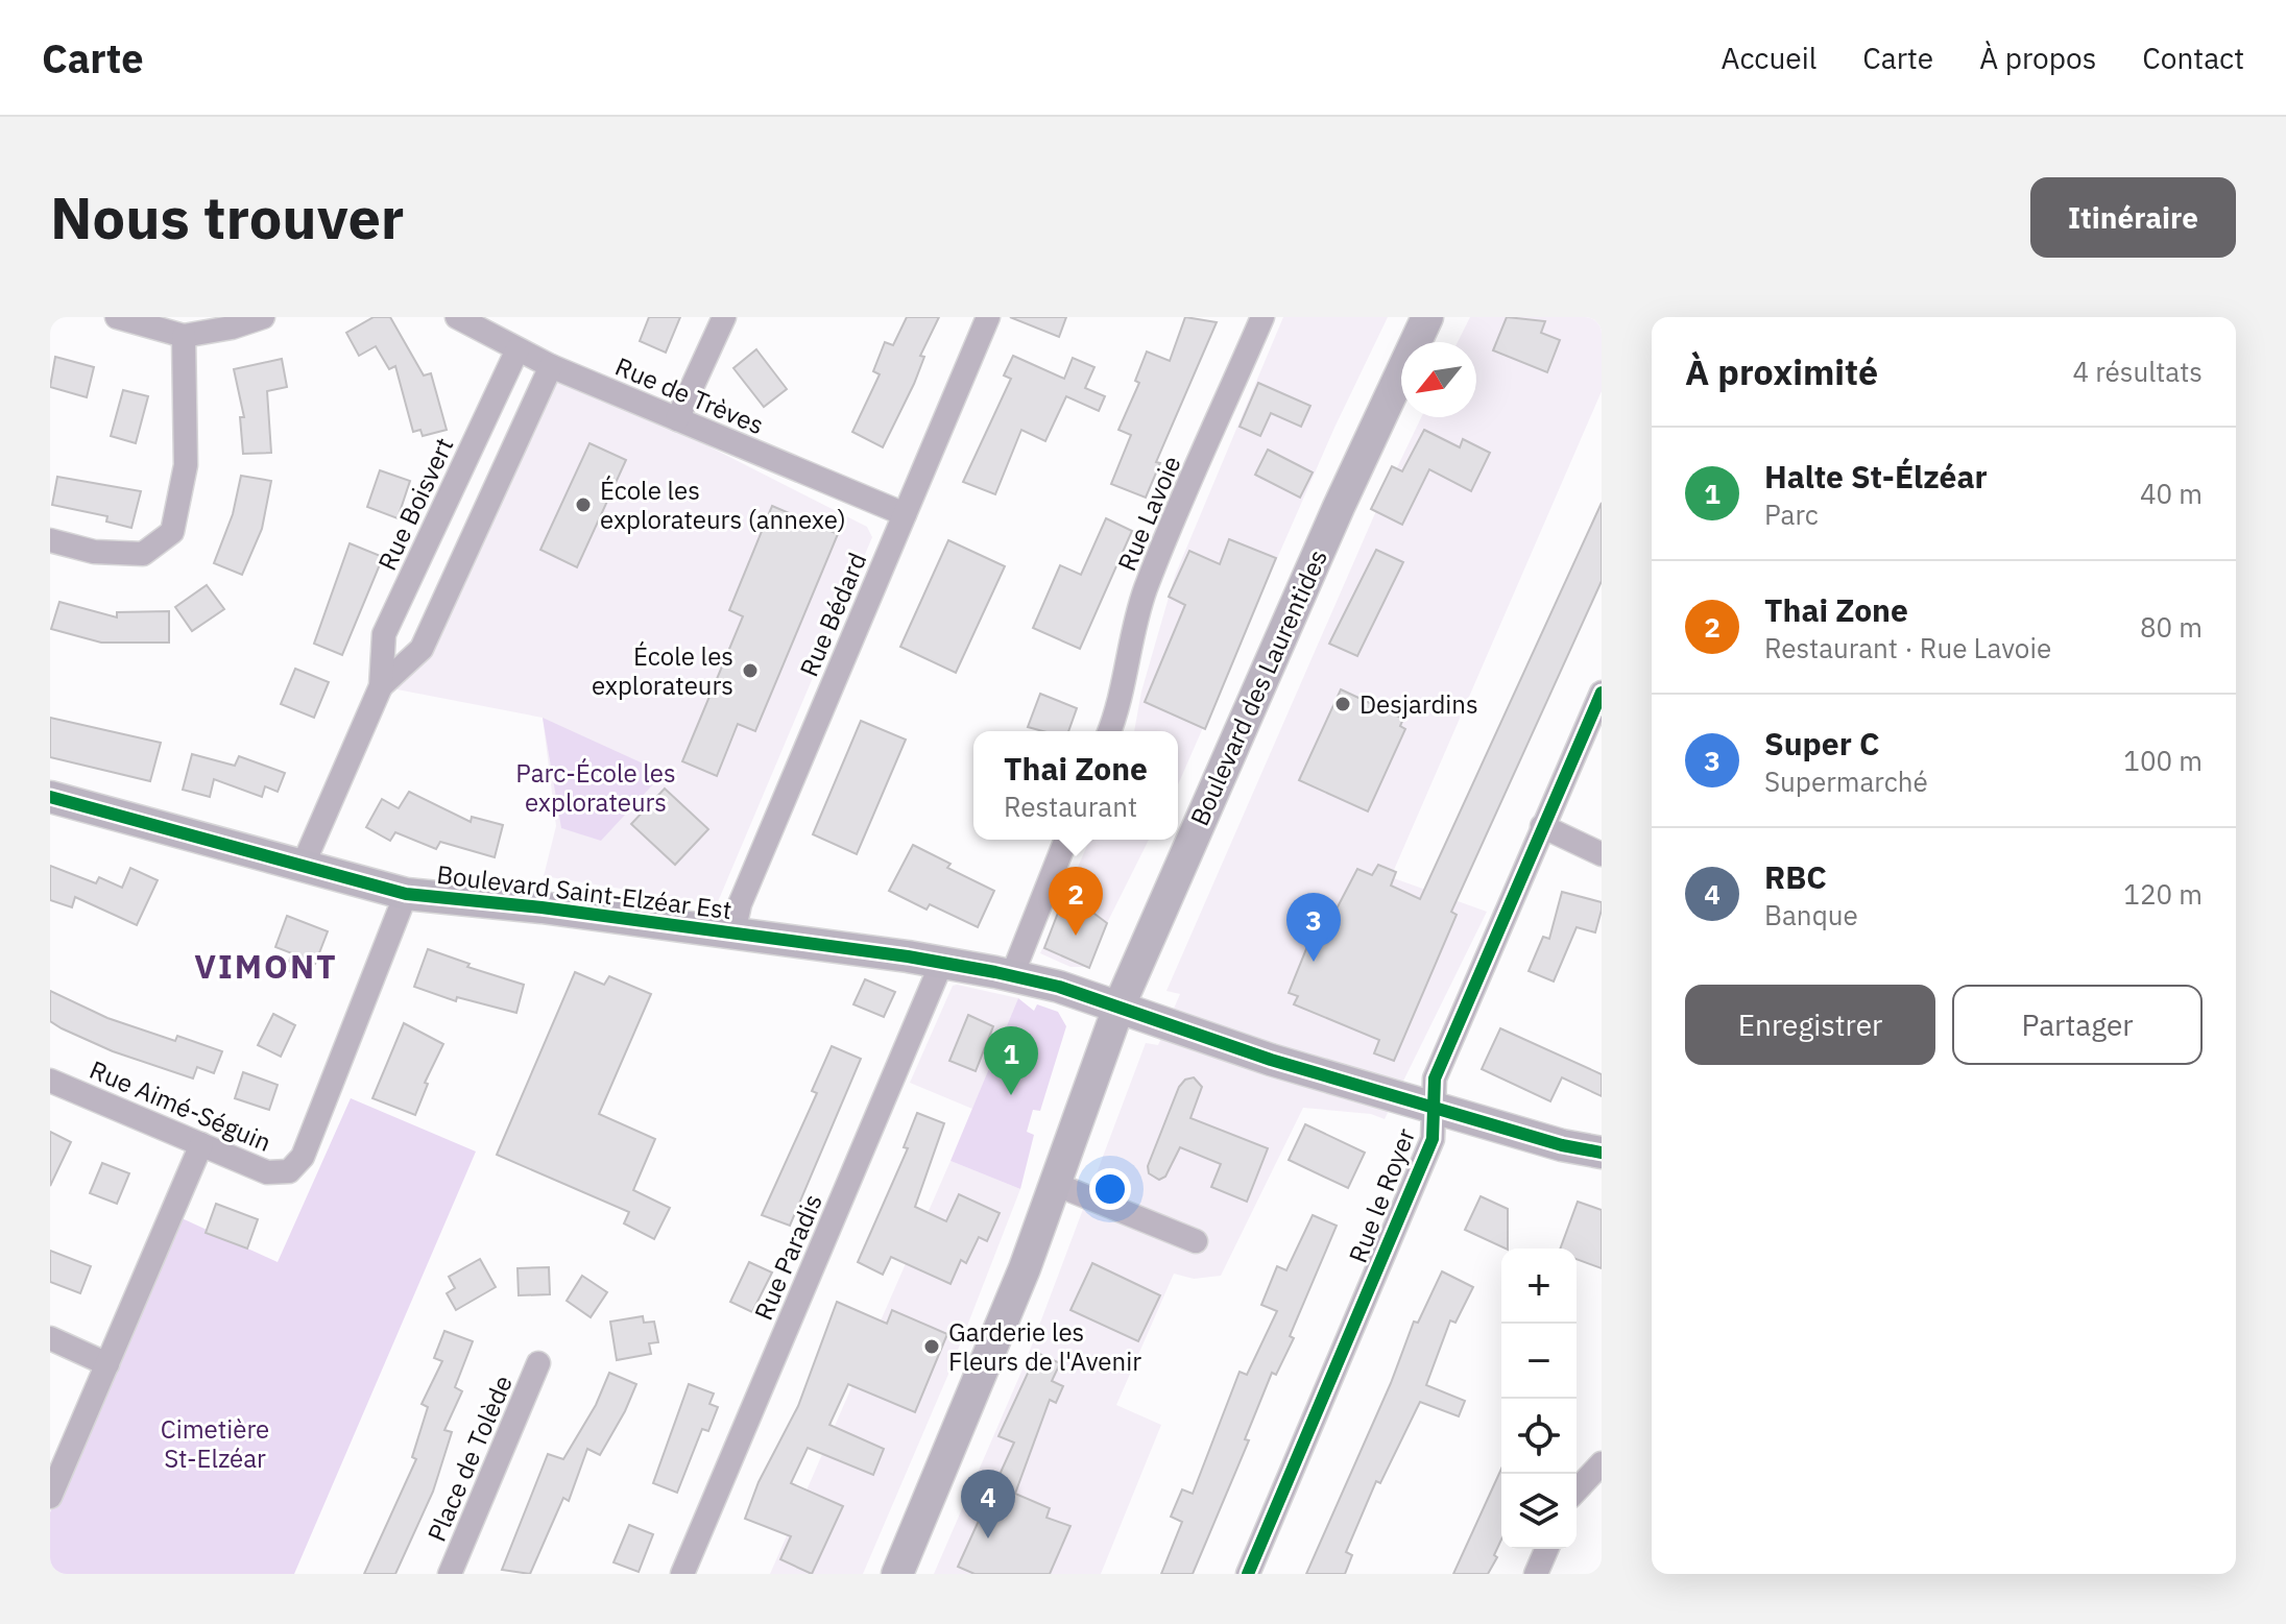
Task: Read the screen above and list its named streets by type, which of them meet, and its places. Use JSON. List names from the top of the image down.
{
  "streets": {
    "street": [
      "Rue de Trèves",
      "Rue Boisvert",
      "Rue Lavoie",
      "Rue Bédard",
      "Boulevard des Laurentides",
      "Boulevard Saint-Elzéar Est",
      "Rue Aimé-Séguin",
      "Rue le Royer",
      "Rue Paradis",
      "Place de Tolède"
    ]
  },
  "crossings": [
    ["Rue de Trèves", "Rue Boisvert"],
    ["Rue de Trèves", "Rue Bédard"],
    ["Rue Boisvert", "Boulevard Saint-Elzéar Est"],
    ["Rue Bédard", "Boulevard Saint-Elzéar Est"],
    ["Boulevard des Laurentides", "Boulevard Saint-Elzéar Est"],
    ["Boulevard Saint-Elzéar Est", "Rue Aimé-Séguin"],
    ["Boulevard Saint-Elzéar Est", "Rue le Royer"],
    ["Boulevard Saint-Elzéar Est", "Rue Paradis"]
  ],
  "districts": ["VIMONT"],
  "parks": ["Parc-École les explorateurs", "Cimetière St-Elzéar"],
  "places": [
    "École les explorateurs (annexe)",
    "École les explorateurs",
    "Desjardins",
    "Garderie les Fleurs de l'Avenir"
  ],
  "north": "bottom left",
  "page": {
    "header": "Carte",
    "nav": [
      "Accueil",
      "Carte",
      "À propos",
      "Contact"
    ],
    "buttons": [
      "Itinéraire",
      ["Enregistrer", "Partager"]
    ],
    "title": "Nous trouver",
    "heading": ["À proximité", "4 résultats"],
    "list": [
      {
        "mark": "1",
        "name": "Halte St-Élzéar",
        "note": "Parc",
        "value": "40 m"
      },
      {
        "mark": "2",
        "name": "Thai Zone",
        "note": "Restaurant · Rue Lavoie",
        "value": "80 m"
      },
      {
        "mark": "3",
        "name": "Super C",
        "note": "Supermarché",
        "value": "100 m"
      },
      {
        "mark": "4",
        "name": "RBC",
        "note": "Banque",
        "value": "120 m"
      }
    ],
    "popup": ["Thai Zone", "Restaurant"],
    "pins": [
      "2",
      "3",
      "1",
      "4"
    ],
    "map_buttons": ["+", "−"]
  }
}
